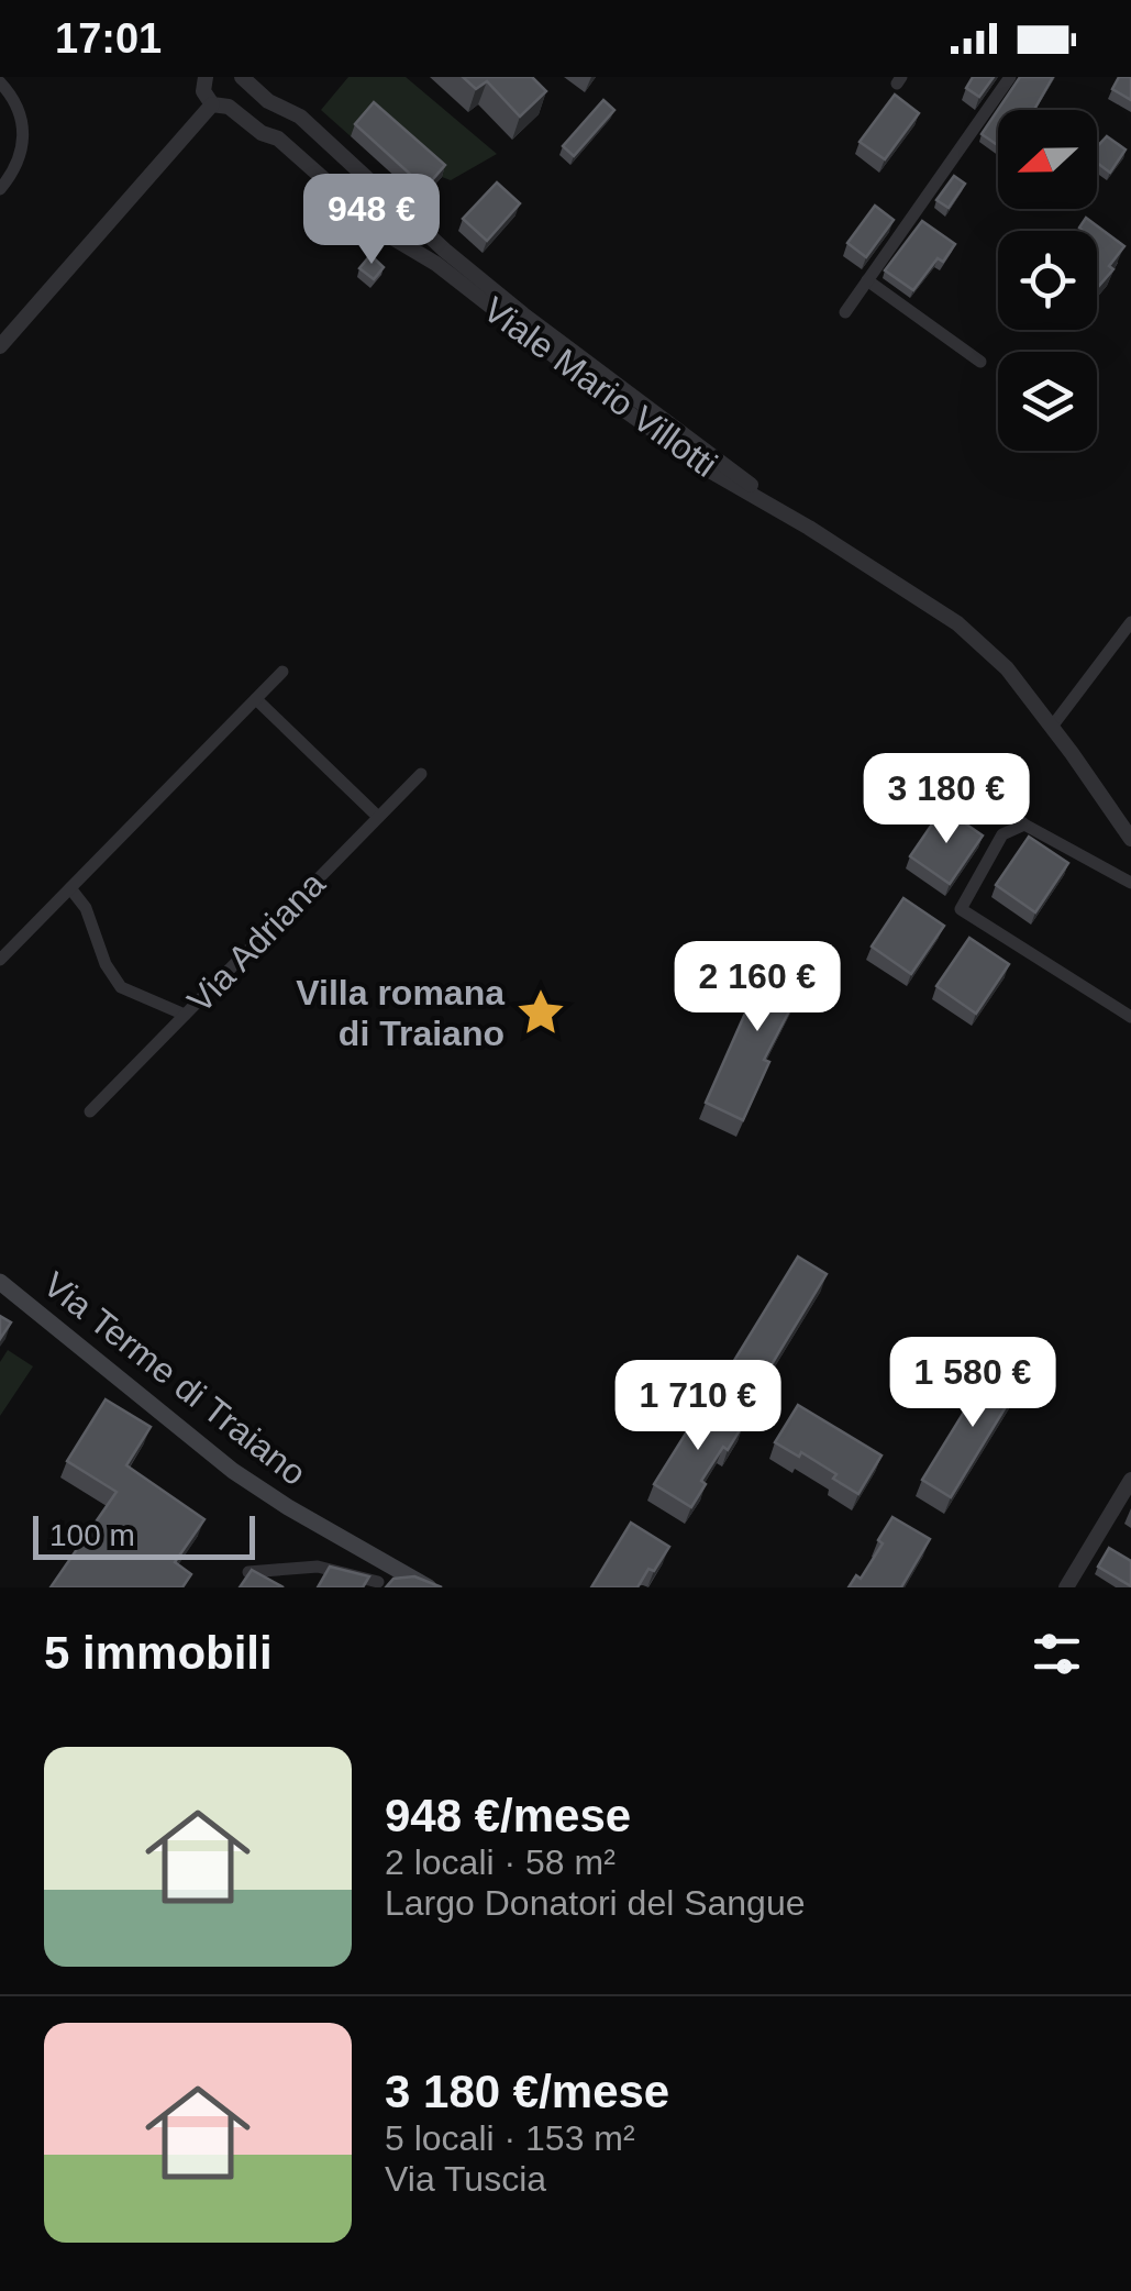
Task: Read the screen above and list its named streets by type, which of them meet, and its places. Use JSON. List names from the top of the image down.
{
  "streets": {
    "main road": ["Via Terme di Traiano"],
    "street": ["Viale Mario Villotti", "Via Adriana"]
  },
  "places": {
    "place": ["Villa romana di Traiano"]
  },
  "scale_bar": "100 m",
  "north": "left",
  "page": {
    "status": "17:01",
    "price": [
      "948 €",
      "3 180 €",
      "2 160 €",
      "1 580 €",
      "1 710 €"
    ],
    "scale": "100 m",
    "heading": "5 immobili",
    "list": [
      {
        "name": "948 €/mese",
        "note": "2 locali · 58 m² · Largo Donatori del Sangue"
      },
      {
        "name": "3 180 €/mese",
        "note": "5 locali · 153 m² · Via Tuscia"
      }
    ]
  }
}
